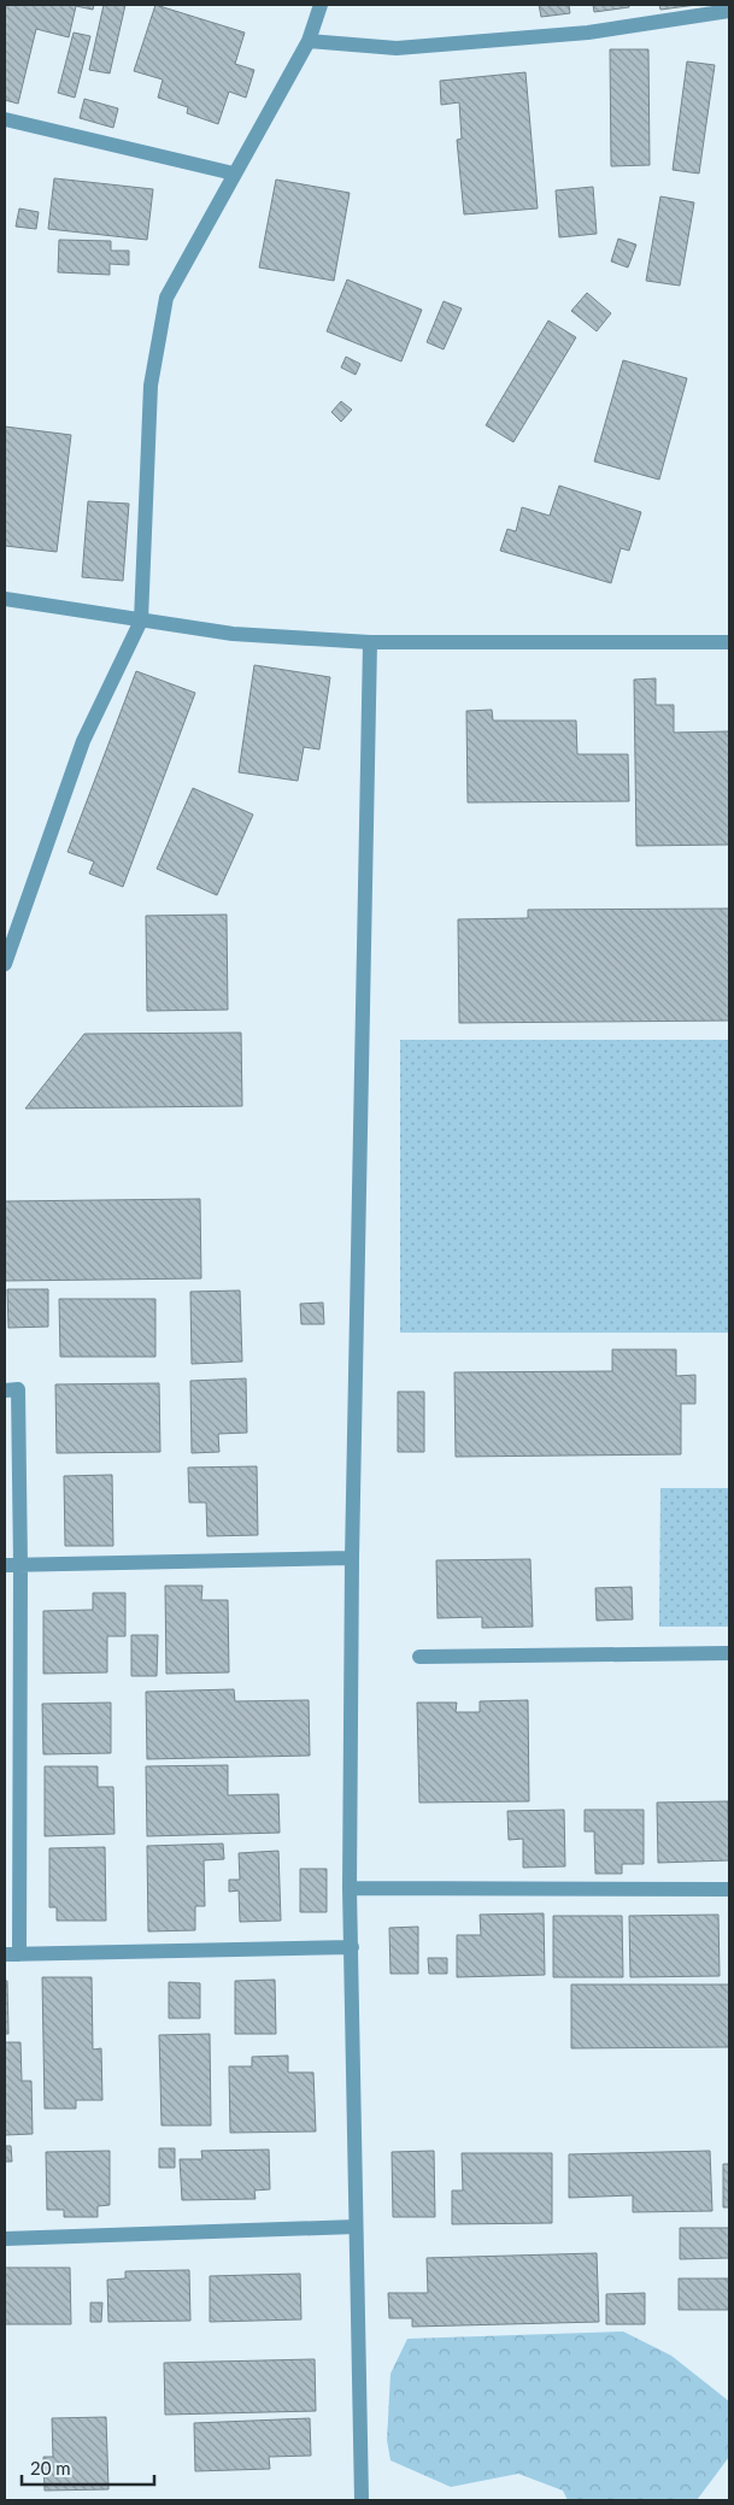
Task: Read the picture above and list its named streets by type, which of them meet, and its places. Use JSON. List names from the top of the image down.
{
  "scale_bar": "20 m"
}
